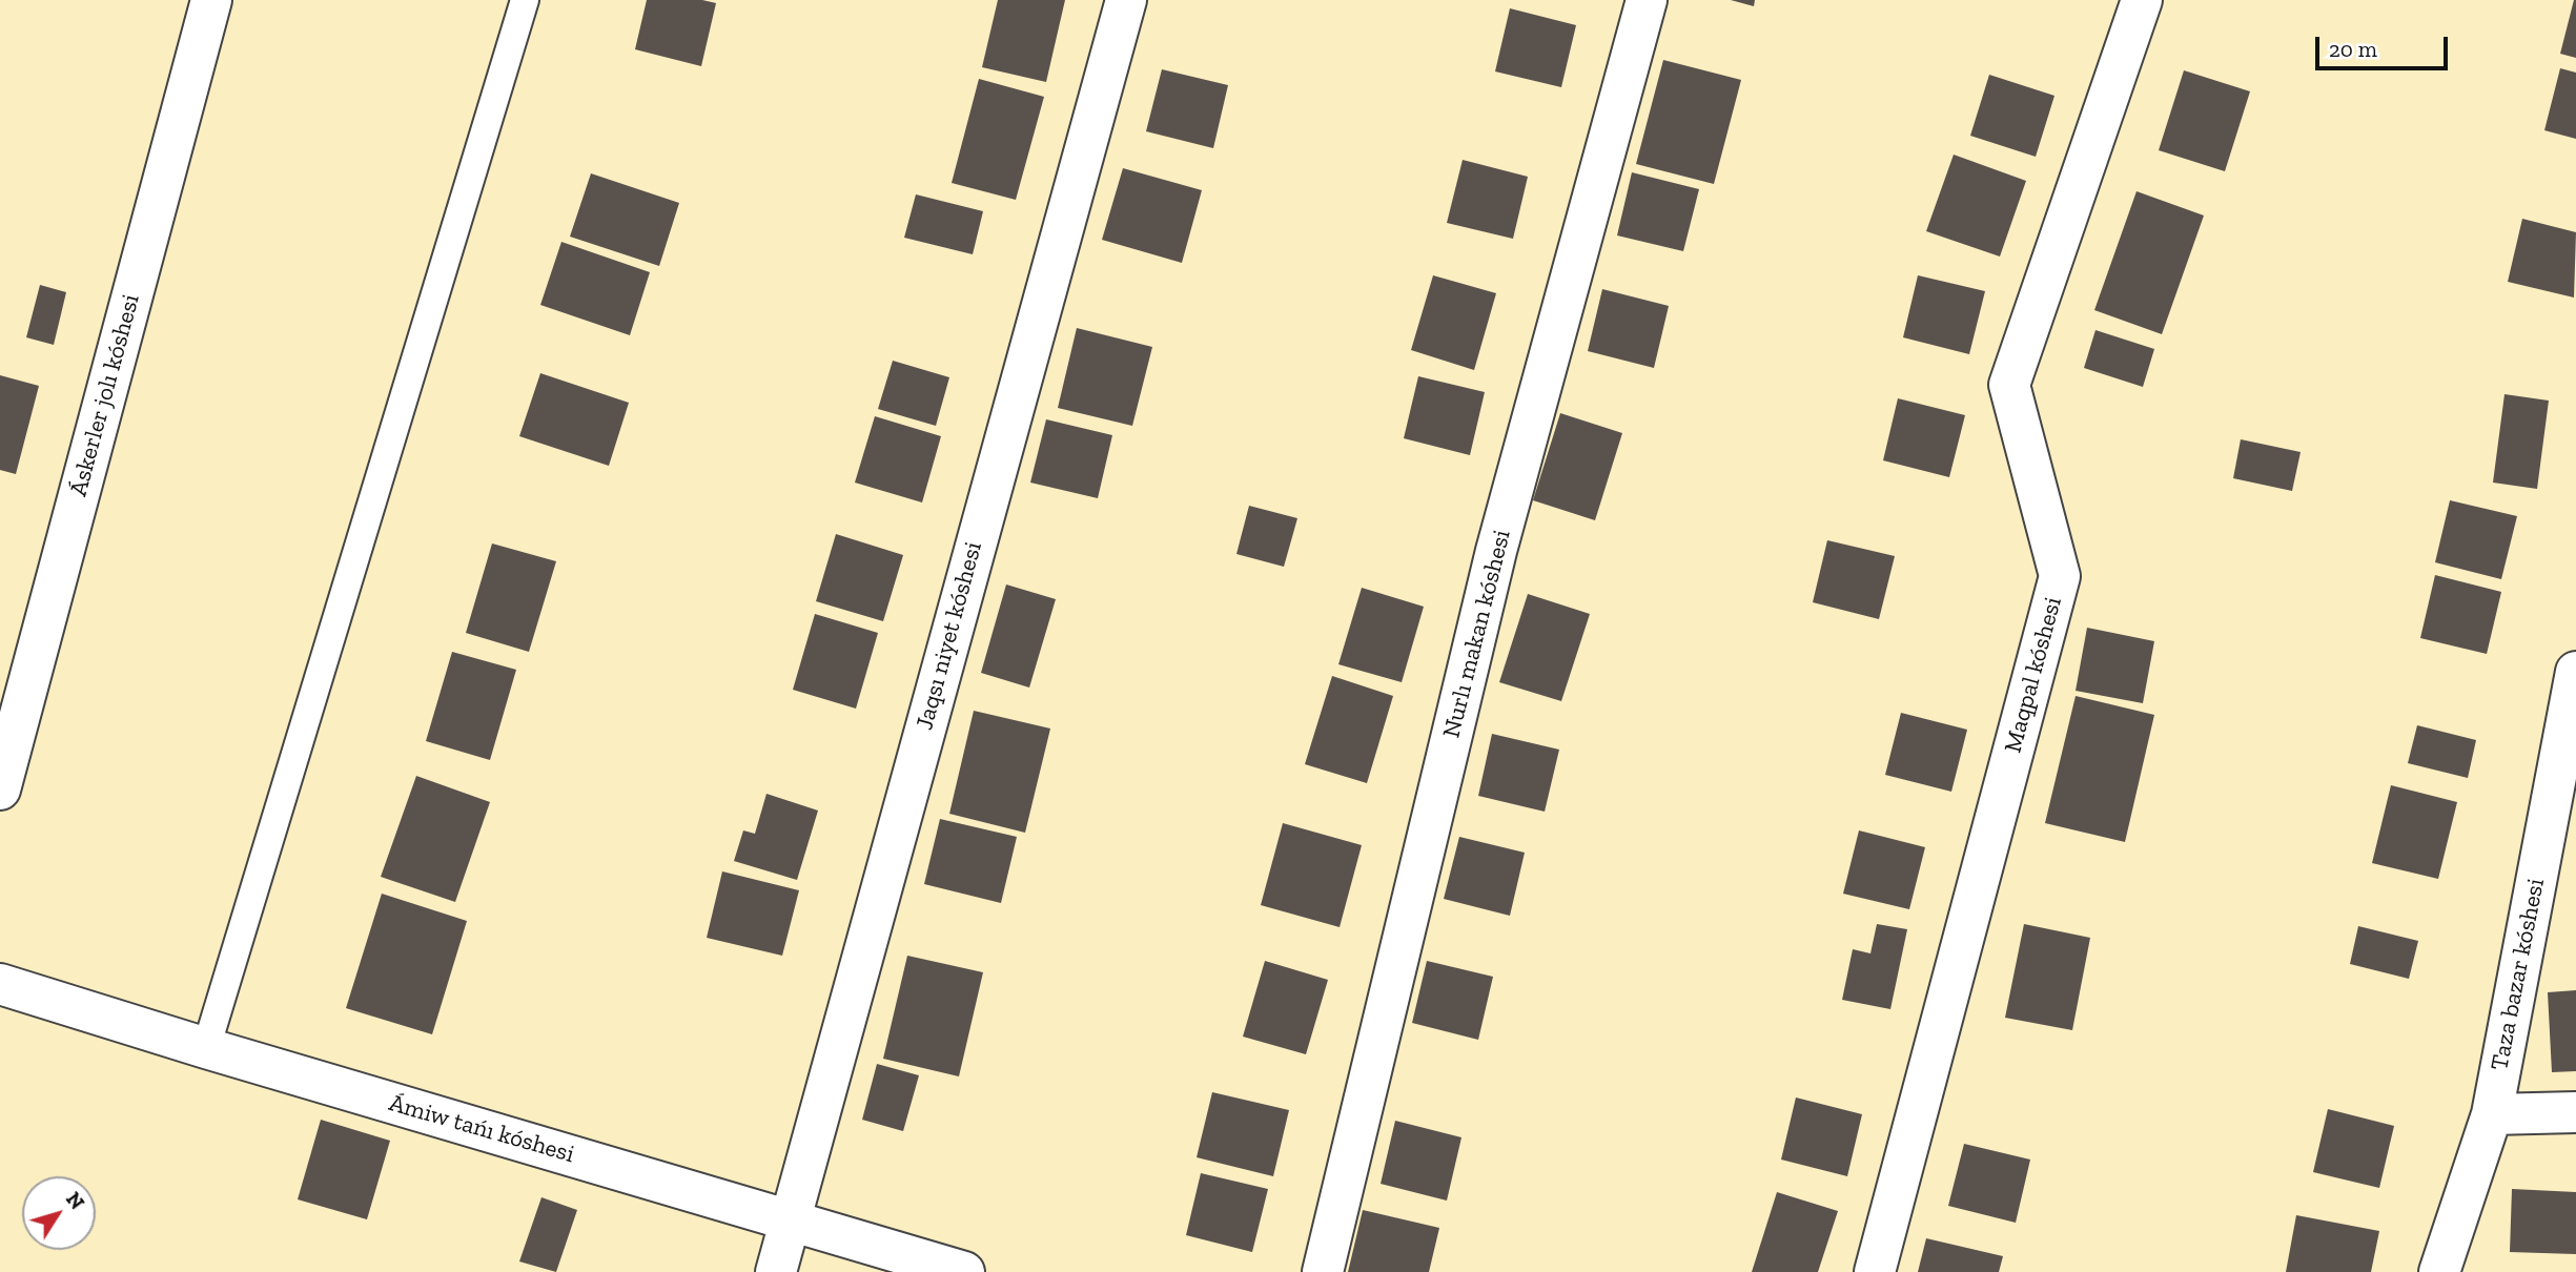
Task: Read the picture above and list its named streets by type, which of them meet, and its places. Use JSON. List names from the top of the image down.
{
  "streets": {
    "street": [
      "Áskerler jolı kóshesi",
      "Nurlı makan kóshesi",
      "Jaqsı niyet kóshesi",
      "Maqpal kóshesi",
      "Taza bazar kóshesi",
      "Ámiw tańı kóshesi"
    ]
  },
  "crossings": [
    ["Jaqsı niyet kóshesi", "Ámiw tańı kóshesi"]
  ],
  "scale_bar": "20 m",
  "north": "top right"
}
